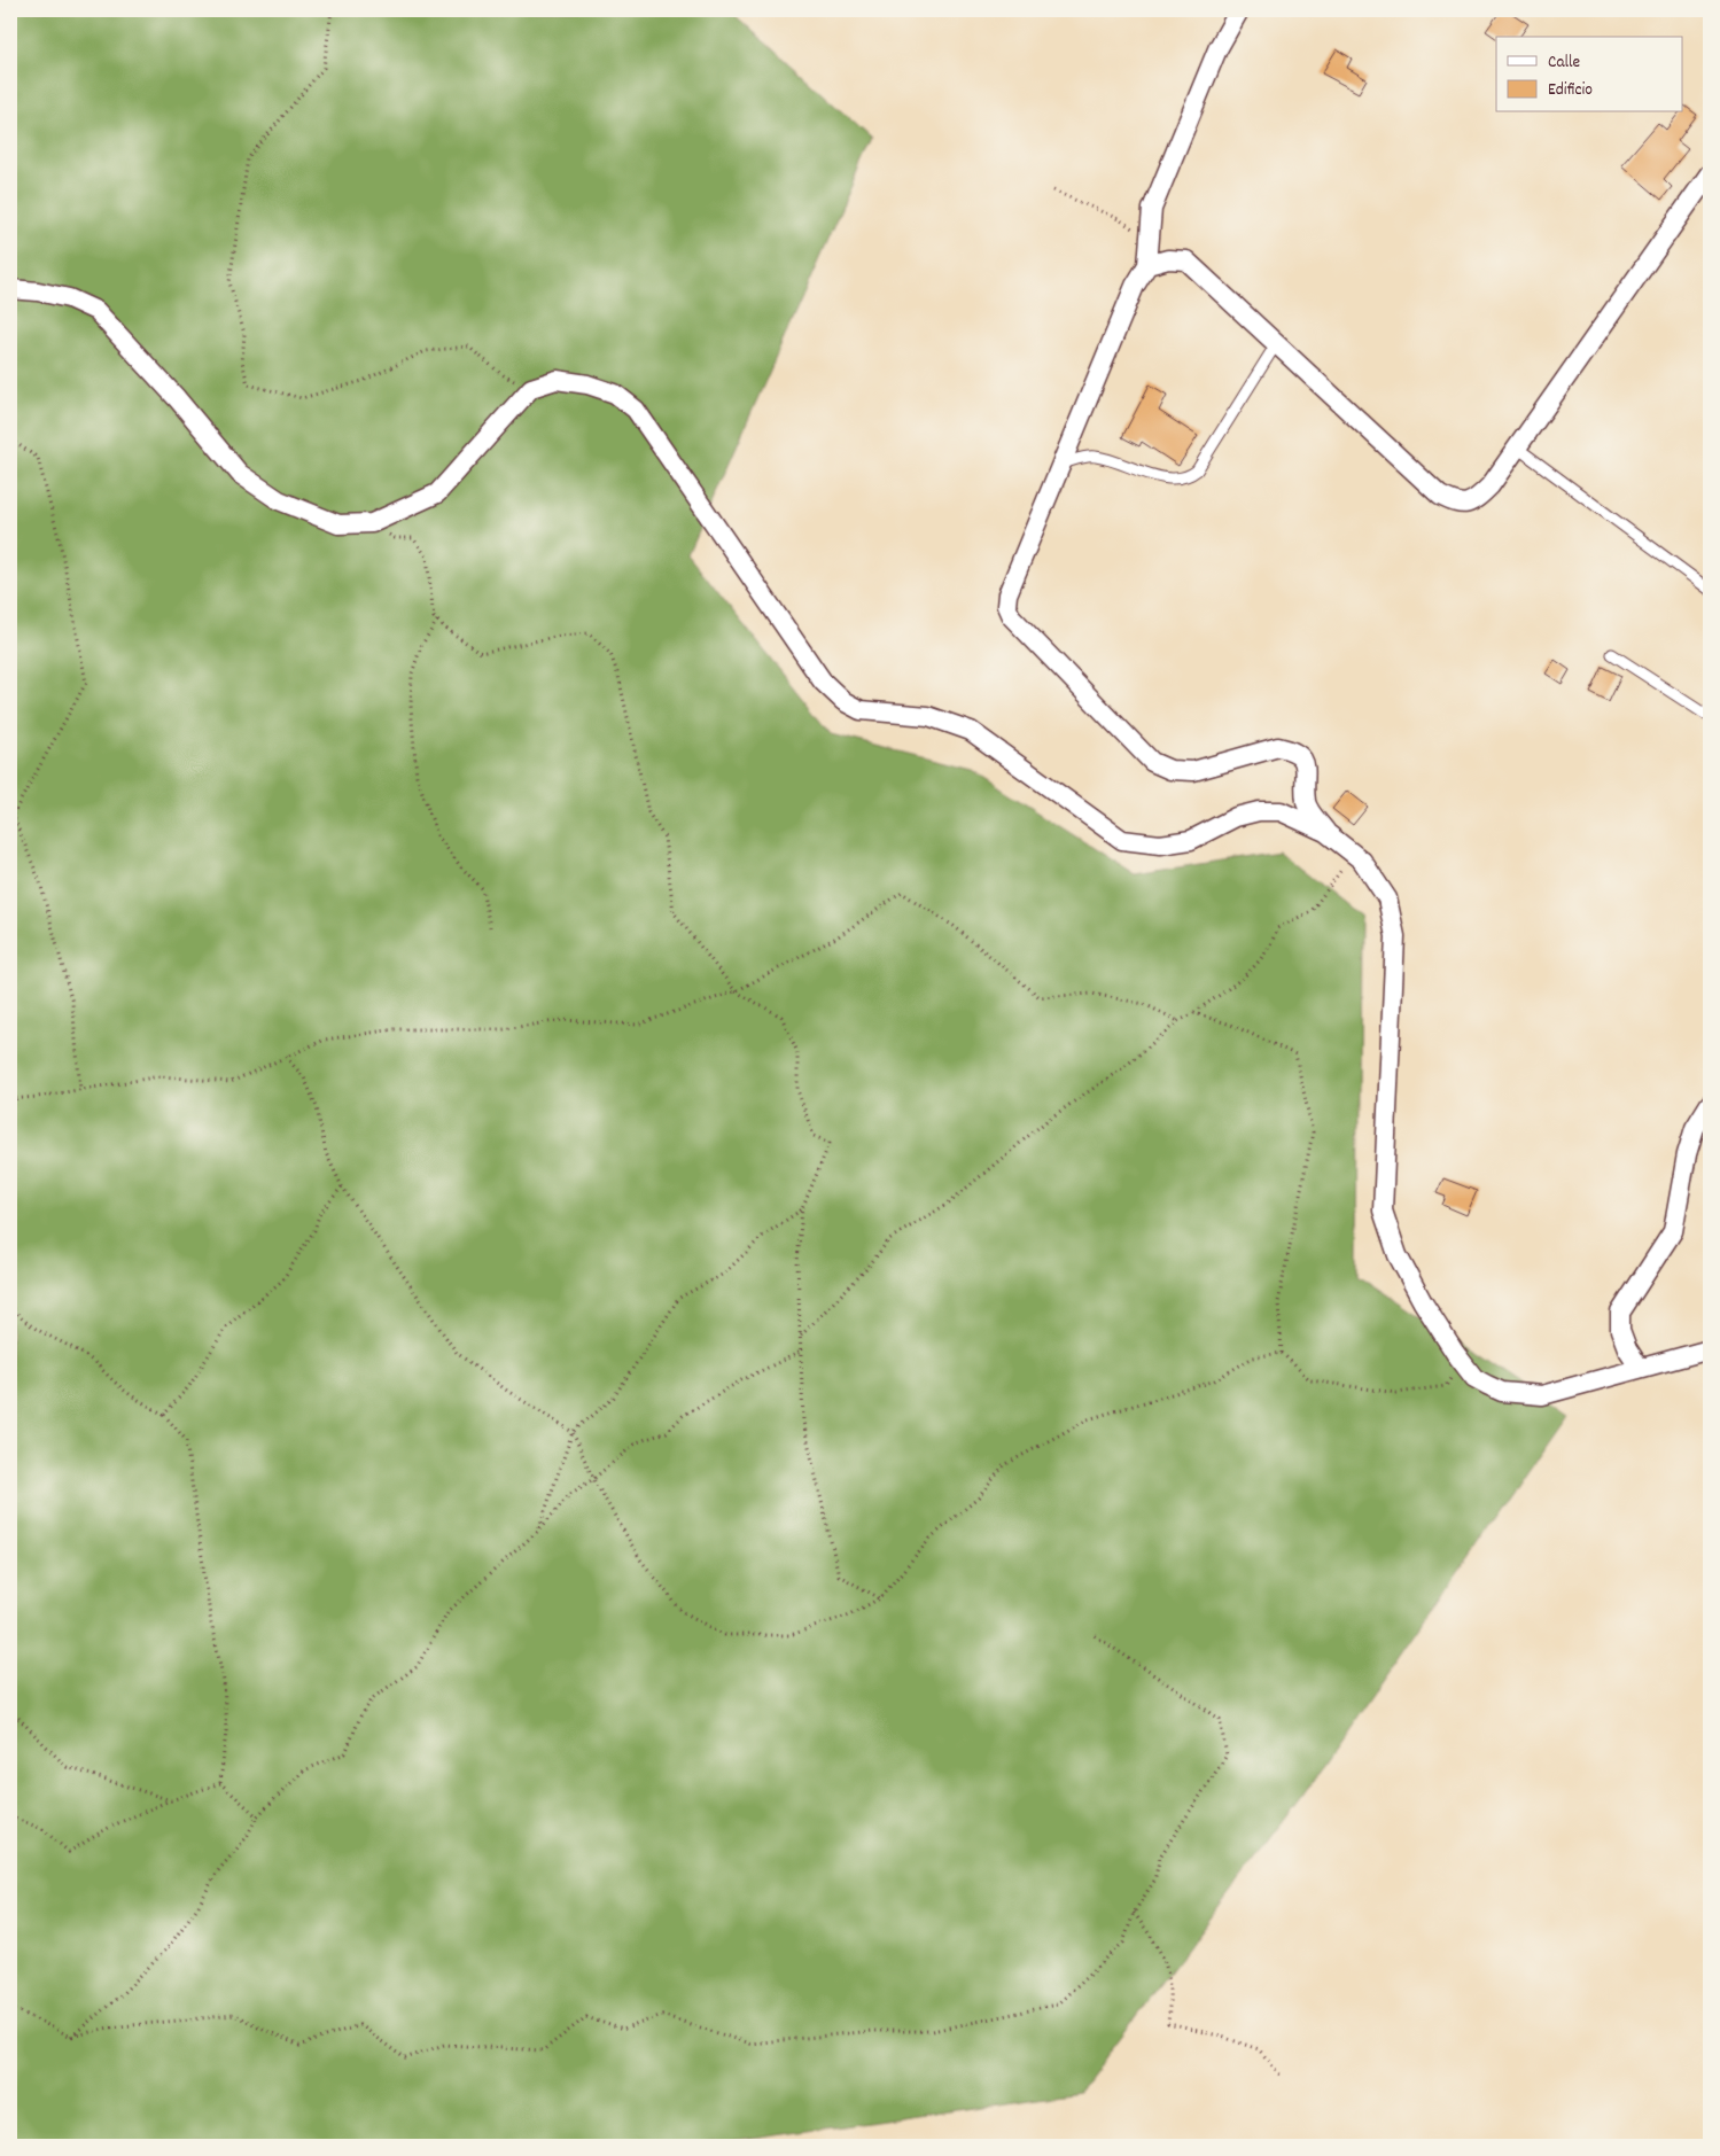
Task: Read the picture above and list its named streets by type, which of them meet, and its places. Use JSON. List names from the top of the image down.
{
  "legend": ["Calle", "Edificio"]
}
